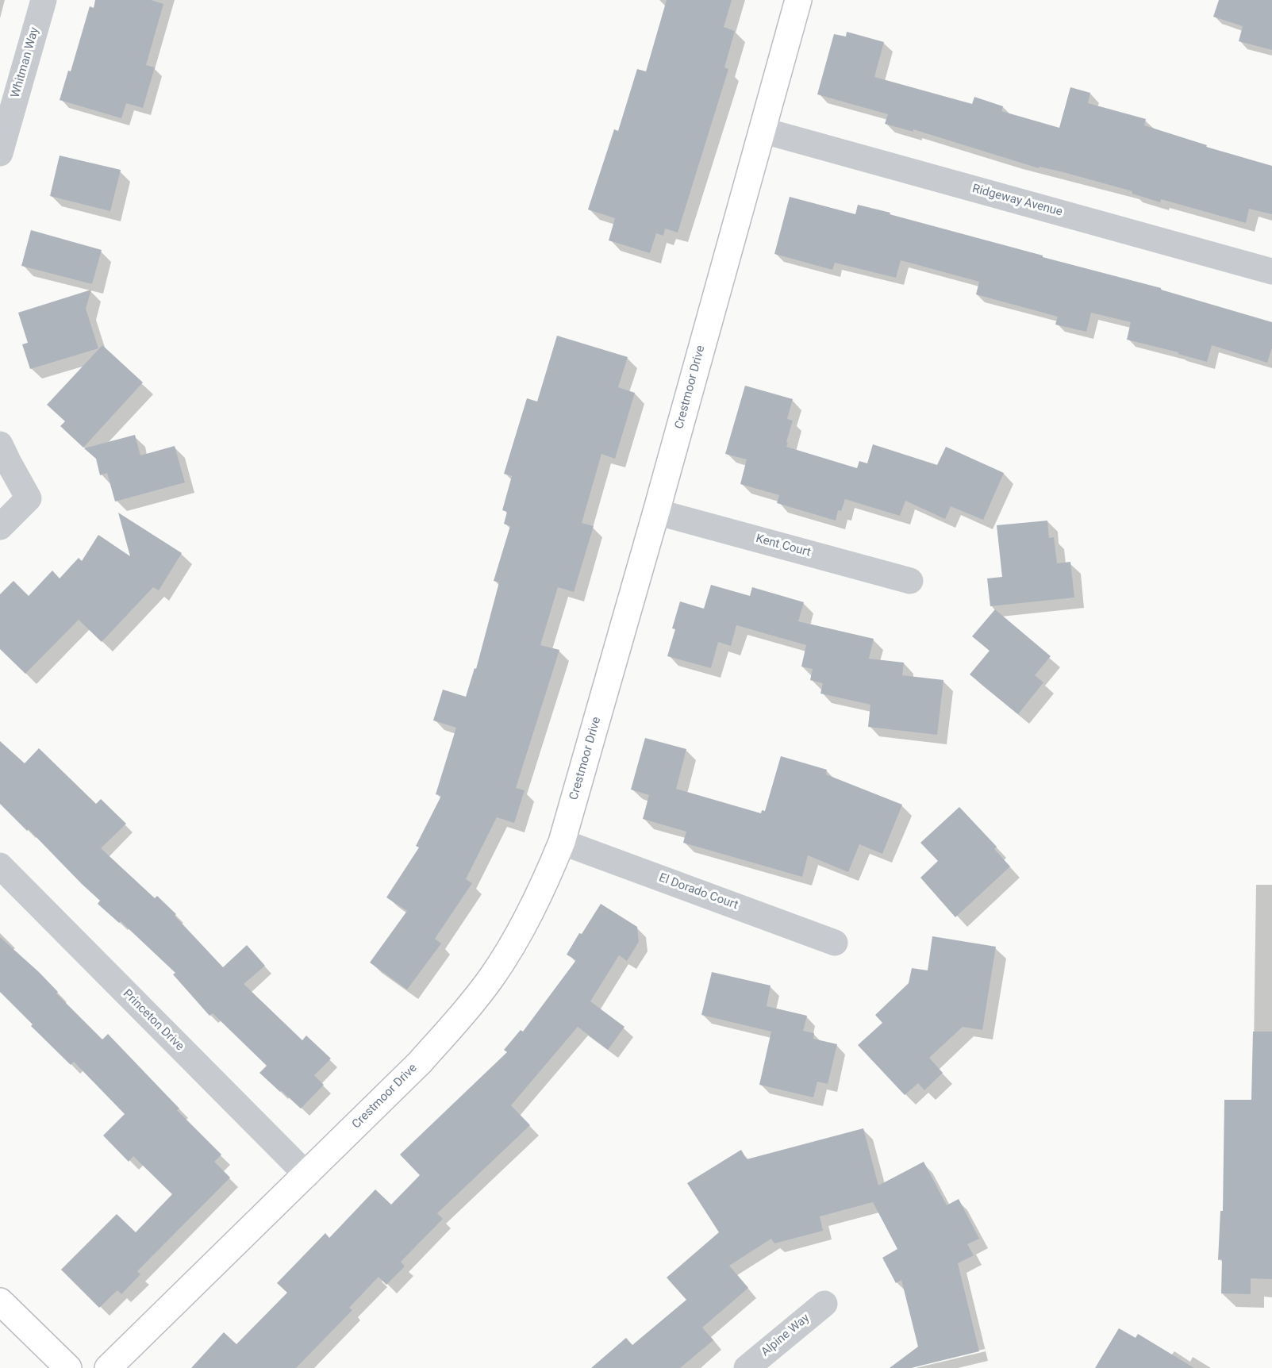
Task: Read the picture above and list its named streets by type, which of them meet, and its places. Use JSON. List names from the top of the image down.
{
  "streets": {
    "street": [
      "Whitman Way",
      "Ridgeway Avenue",
      "Crestmoor Drive",
      "Kent Court",
      "El Dorado Court",
      "Princeton Drive",
      "Alpine Way"
    ]
  },
  "crossings": [
    ["Ridgeway Avenue", "Crestmoor Drive"],
    ["Crestmoor Drive", "Kent Court"],
    ["Crestmoor Drive", "El Dorado Court"],
    ["Crestmoor Drive", "Princeton Drive"]
  ]
}
